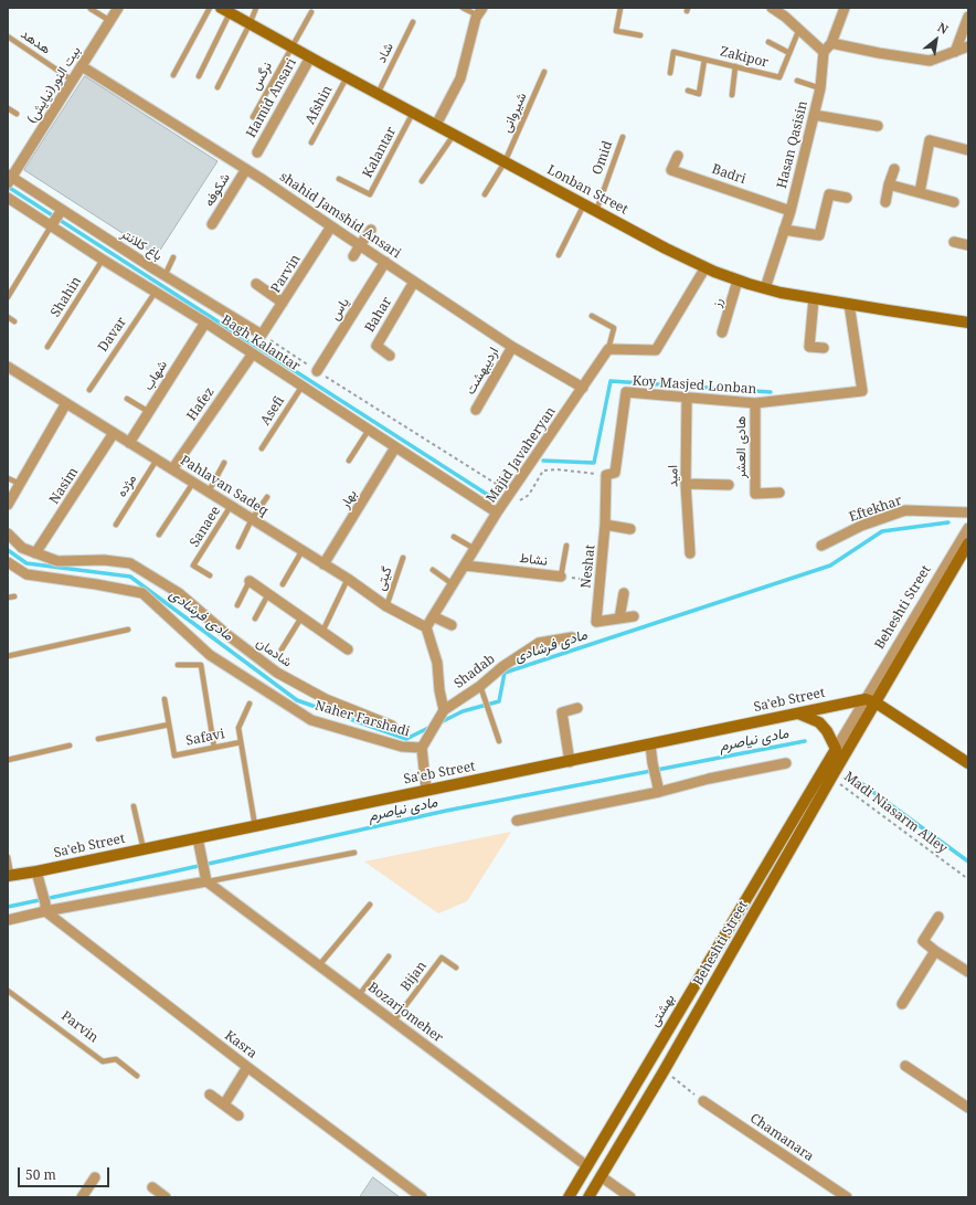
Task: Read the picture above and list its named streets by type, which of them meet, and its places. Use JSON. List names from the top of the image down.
{
  "streets": {
    "main road": [
      "Lonban Street",
      "Beheshti Street",
      "Sa'eb Street",
      "بهشتی"
    ],
    "street": [
      "بیت النور(نیایش)",
      "Hamid Ansari",
      "Hasan Qasisin",
      "Badri",
      "شکوفه",
      "shahid Jamshid Ansari",
      "باغ کلانتر",
      "Parvin",
      "رز",
      "یاس",
      "Bahar",
      "Bagh Kalantar",
      "اردیبهشت",
      "شهاب",
      "Koy Masjed Lonban",
      "Hafez",
      "هادی العشر",
      "Majid Javaheryan",
      "امید",
      "Nasim",
      "Pahlavan Sadeq",
      "بهار",
      "Eftekhar",
      "نشاط",
      "Neshat",
      "شادمان",
      "Shadab",
      "Naher Farshadi",
      "Bozarjomeher",
      "Kasra",
      "Chamanara"
    ],
    "lane": [
      "هدهد",
      "شاد",
      "Zakipor",
      "نرگس",
      "Afshin",
      "شیروانی",
      "Kalantar",
      "Omid",
      "Shahin",
      "Davar",
      "Asefi",
      "مژده",
      "Sanaee",
      "گیتی",
      "Safavi",
      "Bijan"
    ],
    "path": ["Madi Niasarm Alley"]
  },
  "crossings": [
    ["هدهد", "بیت النور(نیایش)"],
    ["شاد", "Lonban Street"],
    ["نرگس", "Lonban Street"],
    ["بیت النور(نیایش)", "shahid Jamshid Ansari"],
    ["بیت النور(نیایش)", "باغ کلانتر"],
    ["Hamid Ansari", "Lonban Street"],
    ["Afshin", "Lonban Street"],
    ["شیروانی", "Lonban Street"],
    ["Hasan Qasisin", "Badri"],
    ["Hasan Qasisin", "Lonban Street"],
    ["Kalantar", "Lonban Street"],
    ["Omid", "Lonban Street"],
    ["شکوفه", "shahid Jamshid Ansari"],
    ["Lonban Street", "رز"],
    ["Lonban Street", "Koy Masjed Lonban"],
    ["shahid Jamshid Ansari", "Parvin"],
    ["shahid Jamshid Ansari", "یاس"],
    ["shahid Jamshid Ansari", "Bahar"],
    ["shahid Jamshid Ansari", "اردیبهشت"],
    ["shahid Jamshid Ansari", "Majid Javaheryan"],
    ["باغ کلانتر", "Parvin"],
    ["Shahin", "Bagh Kalantar"],
    ["Davar", "Bagh Kalantar"],
    ["Bagh Kalantar", "شهاب"],
    ["Bagh Kalantar", "Hafez"],
    ["Bagh Kalantar", "Asefi"],
    ["Bagh Kalantar", "Majid Javaheryan"],
    ["Bagh Kalantar", "بهار"],
    ["شهاب", "Pahlavan Sadeq"],
    ["Koy Masjed Lonban", "هادی العشر"],
    ["Koy Masjed Lonban", "امید"],
    ["Koy Masjed Lonban", "Neshat"],
    ["Hafez", "Pahlavan Sadeq"],
    ["Majid Javaheryan", "Pahlavan Sadeq"],
    ["Majid Javaheryan", "نشاط"],
    ["Nasim", "Pahlavan Sadeq"],
    ["Nasim", "شادمان"],
    ["مژده", "Pahlavan Sadeq"],
    ["Pahlavan Sadeq", "بهار"],
    ["Pahlavan Sadeq", "Sanaee"],
    ["Pahlavan Sadeq", "گیتی"],
    ["نشاط", "Neshat"],
    ["Beheshti Street", "Sa'eb Street"],
    ["Beheshti Street", "Madi Niasarm Alley"],
    ["Shadab", "Naher Farshadi"],
    ["Sa'eb Street", "Safavi"],
    ["Bijan", "Bozarjomeher"],
    ["بهشتی", "Bozarjomeher"]
  ],
  "water": ["مادی فرشادی", "مادی نیاصرم"],
  "scale_bar": "50 m",
  "north": "top right"
}
